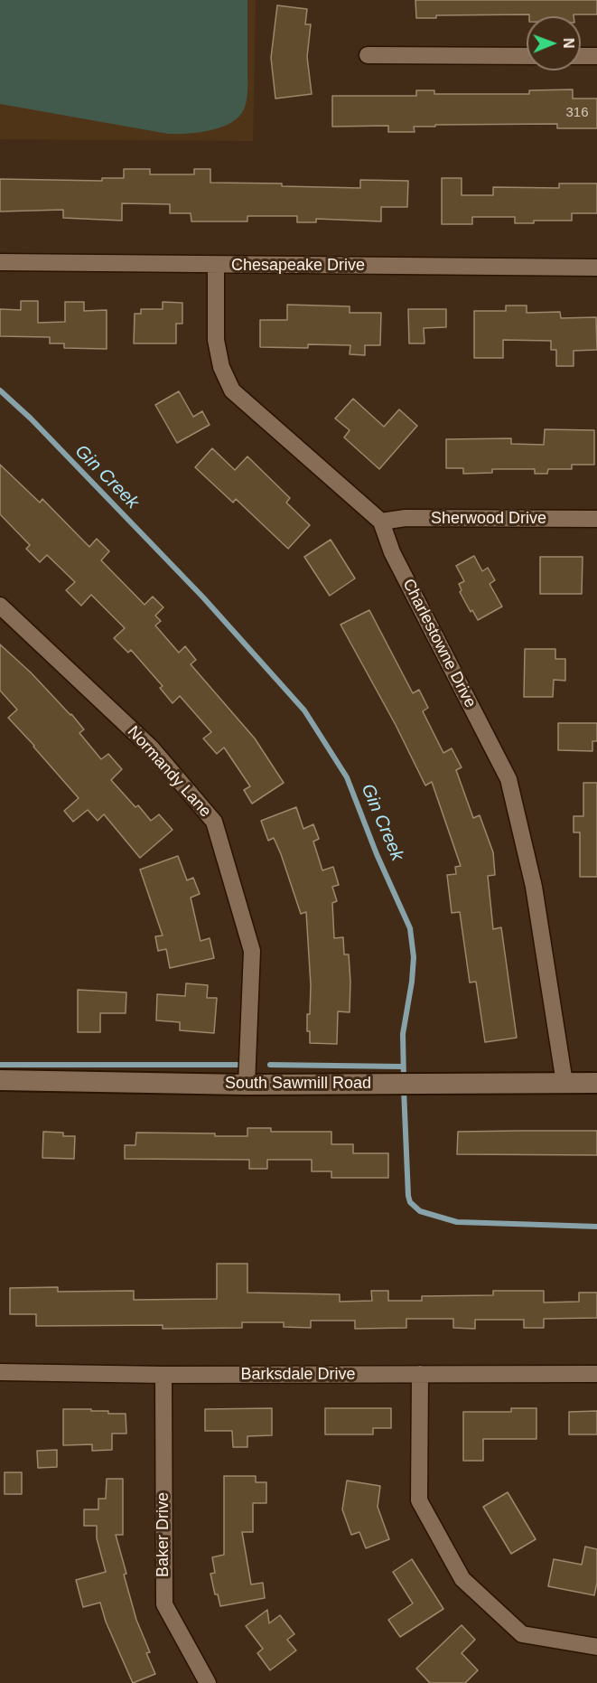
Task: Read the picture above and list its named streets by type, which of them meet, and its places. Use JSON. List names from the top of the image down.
{
  "streets": {
    "street": [
      "Chesapeake Drive",
      "Sherwood Drive",
      "Charlestowne Drive",
      "Normandy Lane",
      "South Sawmill Road",
      "Barksdale Drive",
      "Baker Drive"
    ]
  },
  "crossings": [
    ["Chesapeake Drive", "Charlestowne Drive"],
    ["Sherwood Drive", "Charlestowne Drive"],
    ["Charlestowne Drive", "South Sawmill Road"],
    ["Normandy Lane", "South Sawmill Road"],
    ["Barksdale Drive", "Baker Drive"]
  ],
  "water": ["Gin Creek"],
  "house_numbers": ["316"],
  "north": "right"
}
